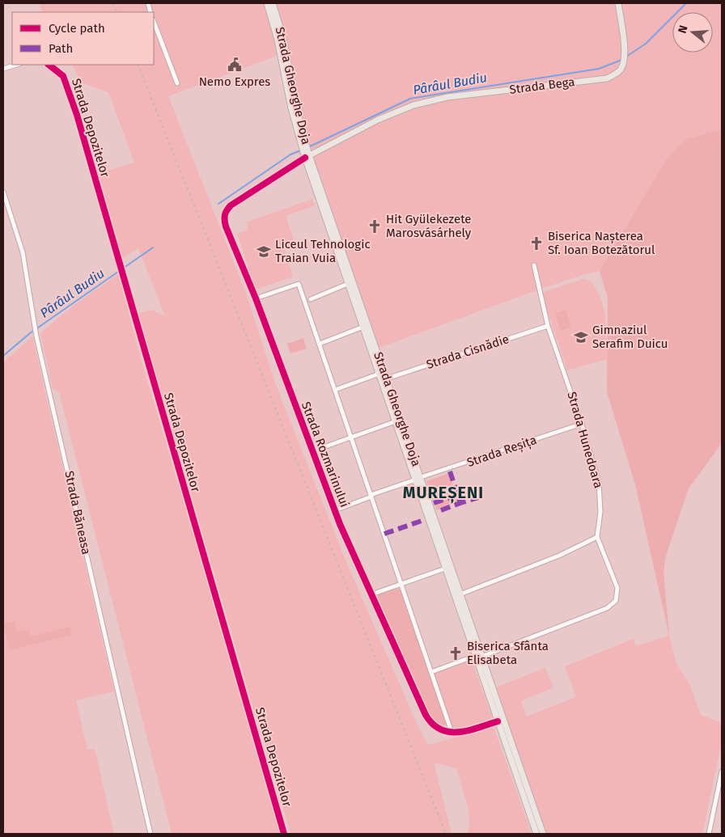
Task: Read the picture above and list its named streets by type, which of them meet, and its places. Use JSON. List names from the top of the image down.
{
  "streets": {
    "main road": ["Strada Gheorghe Doja", "Strada Bega"],
    "street": [
      "Strada Depozitelor",
      "Strada Cisnădie",
      "Strada Hunedoara",
      "Strada Reșița",
      "Strada Rozmarinului",
      "Strada Băneasa"
    ]
  },
  "crossings": [
    ["Strada Gheorghe Doja", "Strada Bega"],
    ["Strada Gheorghe Doja", "Strada Cisnădie"],
    ["Strada Gheorghe Doja", "Strada Reșița"],
    ["Strada Gheorghe Doja", "Strada Rozmarinului"],
    ["Strada Bega", "Strada Rozmarinului"],
    ["Strada Cisnădie", "Strada Hunedoara"],
    ["Strada Hunedoara", "Strada Reșița"],
    ["Strada Reșița", "Strada Rozmarinului"]
  ],
  "districts": ["MUREȘENI"],
  "water": ["Pârâul Budiu"],
  "places": {
    "public building": ["Nemo Expres"],
    "church": ["Hit Gyülekezete Marosvásárhely", "Biserica Nașterea Sf. Ioan Botezătorul", "Biserica Sfânta Elisabeta"],
    "school or university": ["Liceul Tehnologic Traian Vuia", "Gimnaziul Serafim Duicu"]
  },
  "legend": ["Cycle path", "Path"],
  "north": "left"
}
